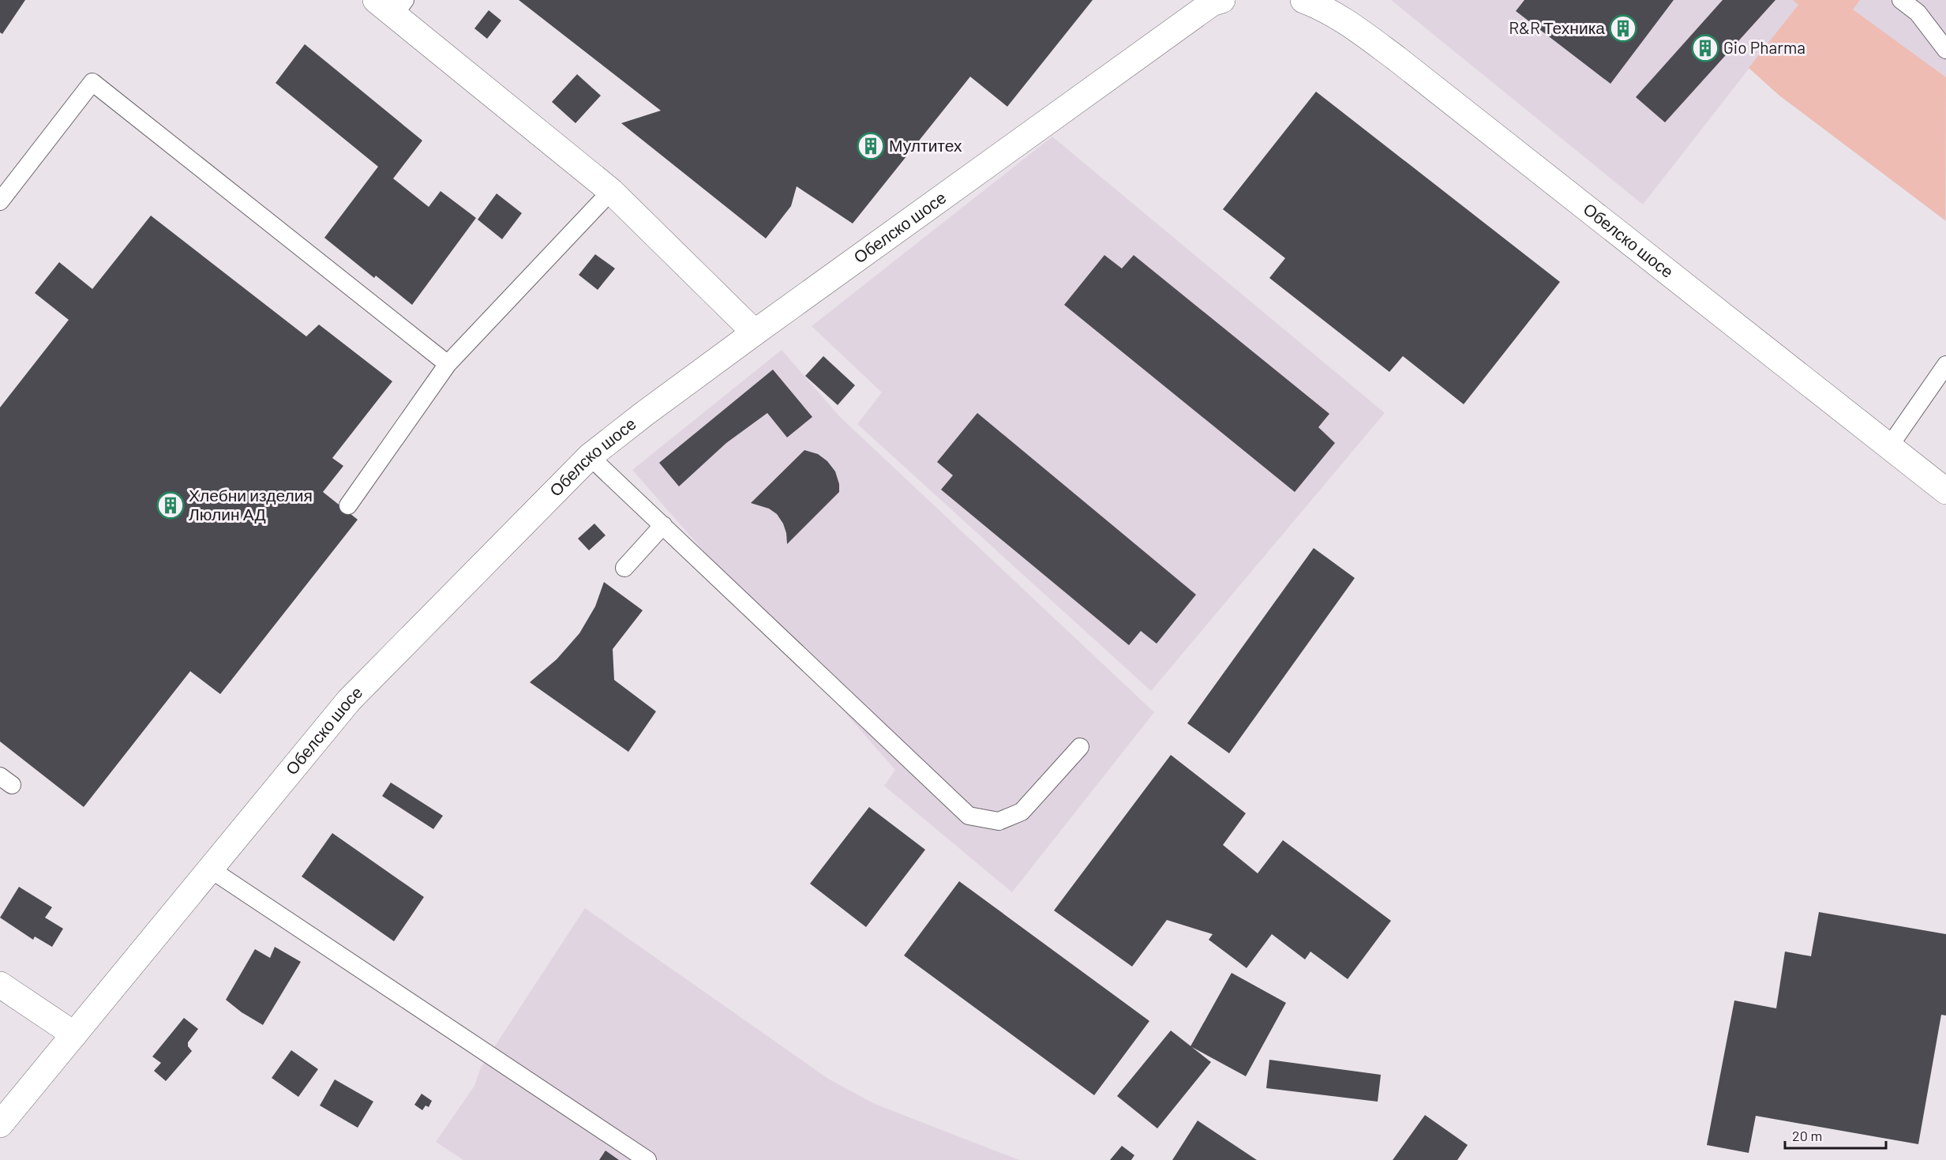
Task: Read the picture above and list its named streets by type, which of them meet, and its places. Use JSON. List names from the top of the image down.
{
  "streets": {
    "street": ["Обелско шосе"]
  },
  "places": {
    "building": [
      "R&R Техника",
      "Gio Pharma",
      "Мултитех",
      "Хлебни изделия Люлин АД"
    ]
  },
  "scale_bar": "20 m"
}
